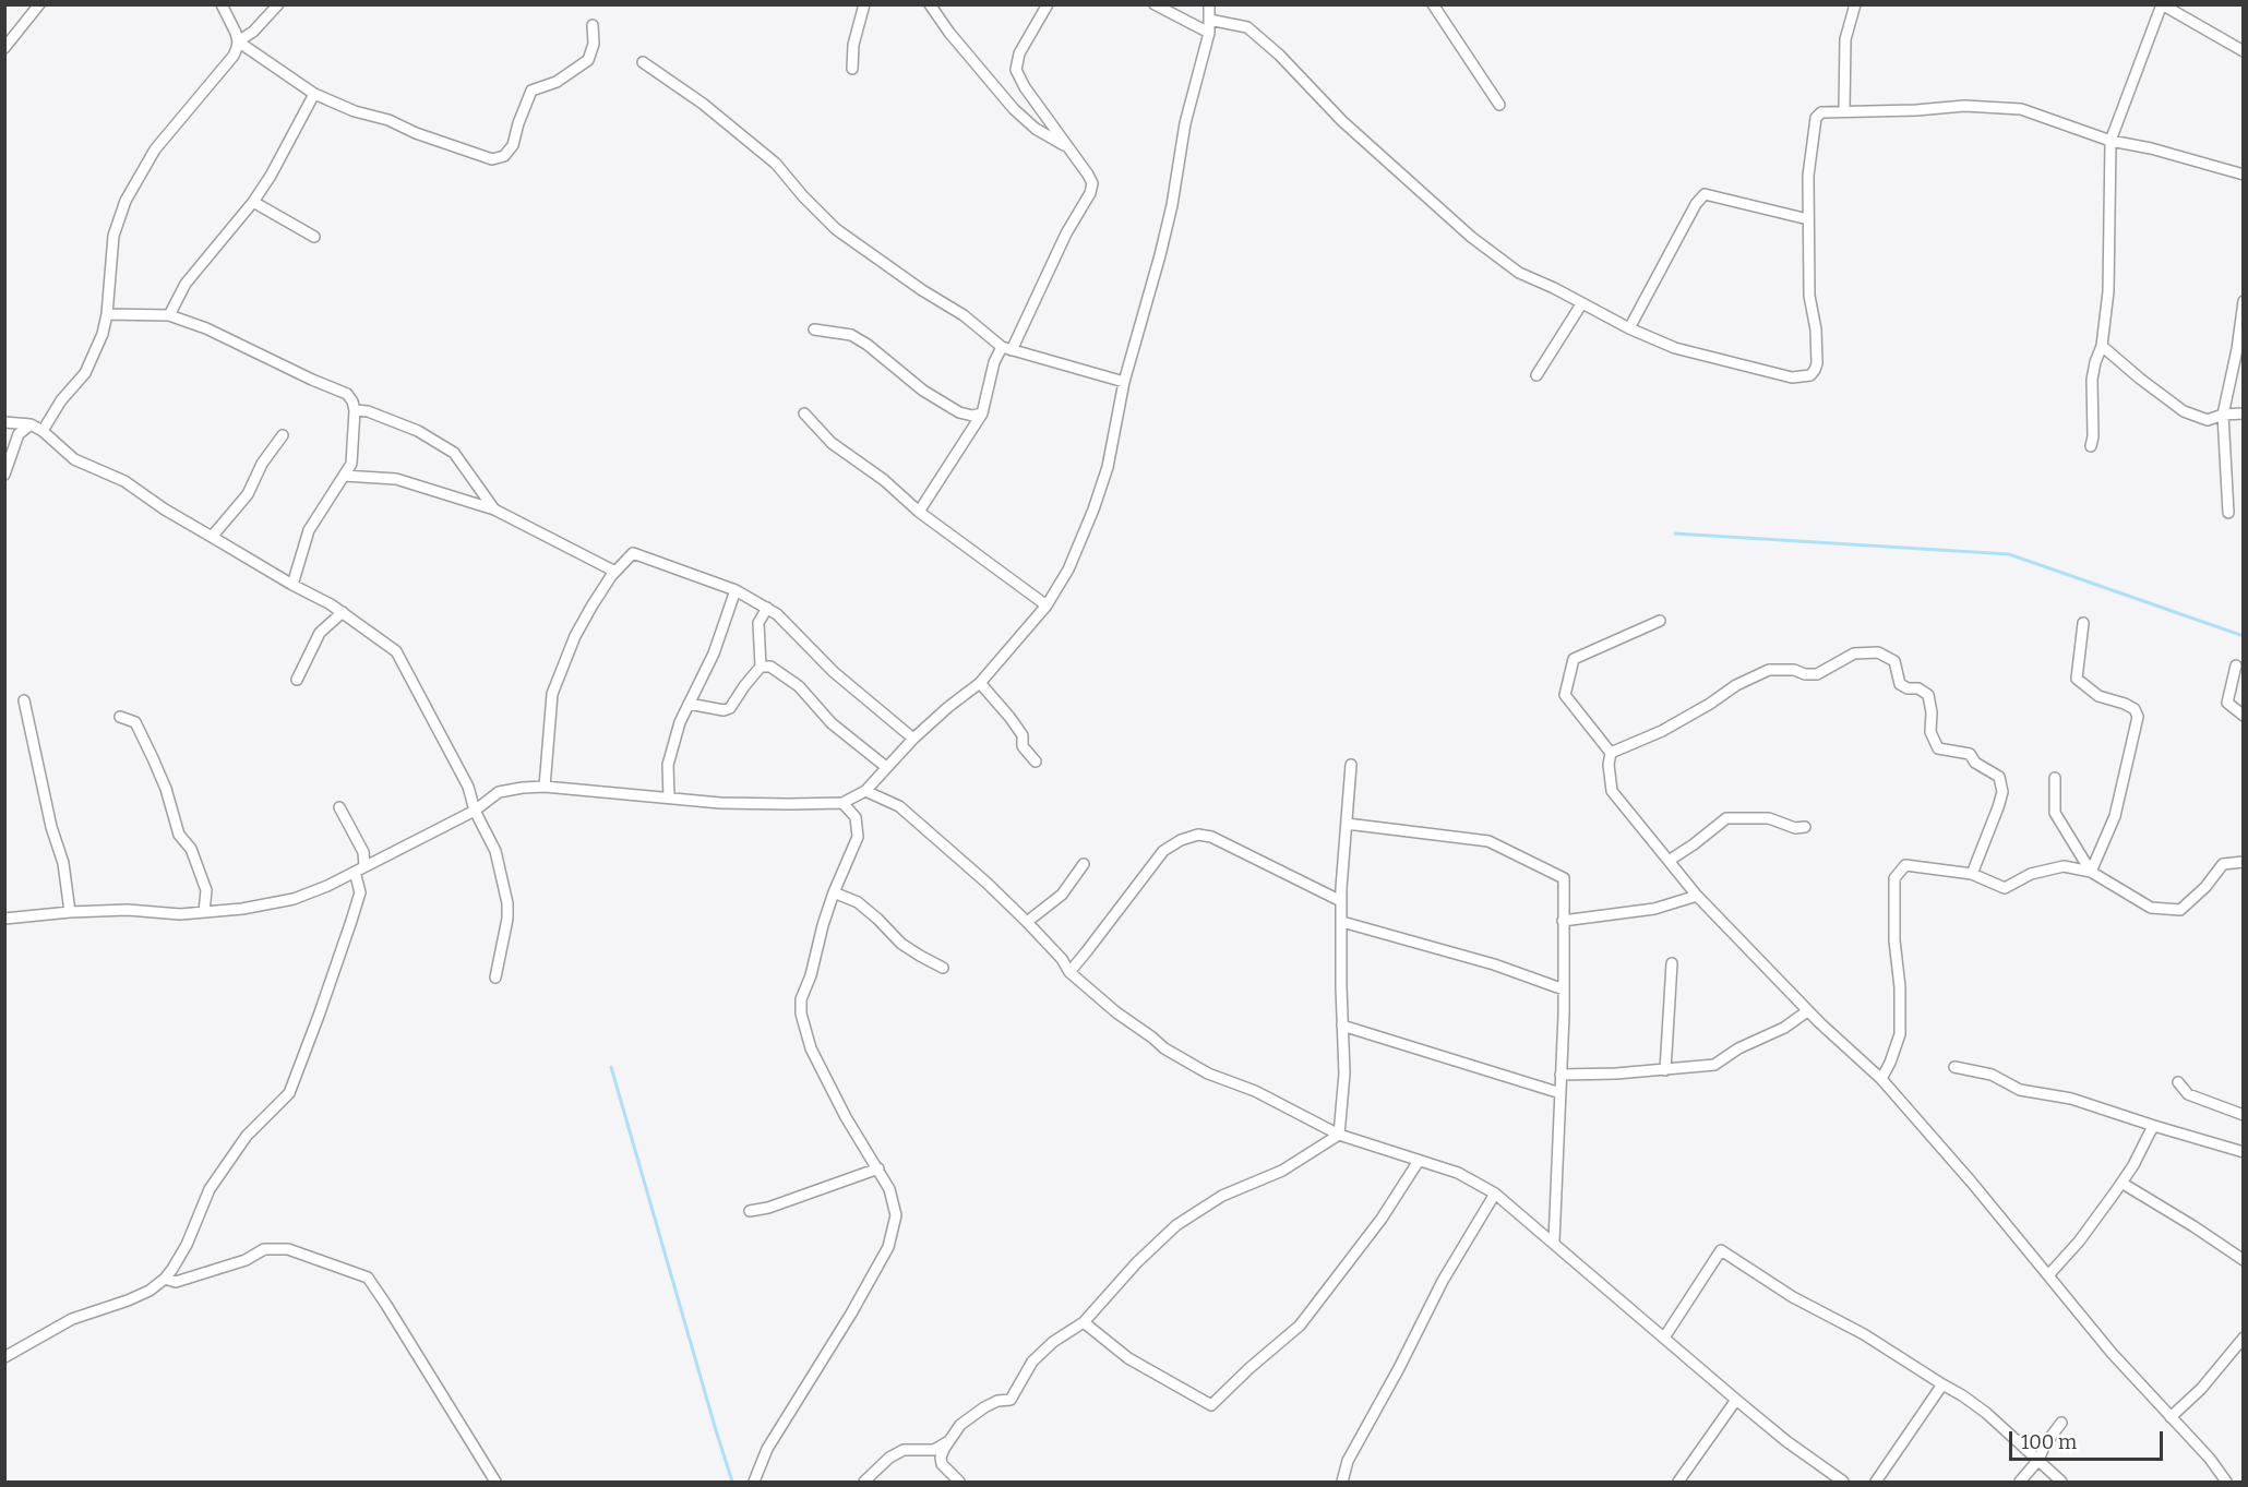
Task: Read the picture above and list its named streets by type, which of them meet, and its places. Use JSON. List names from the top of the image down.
{
  "scale_bar": "100 m"
}
